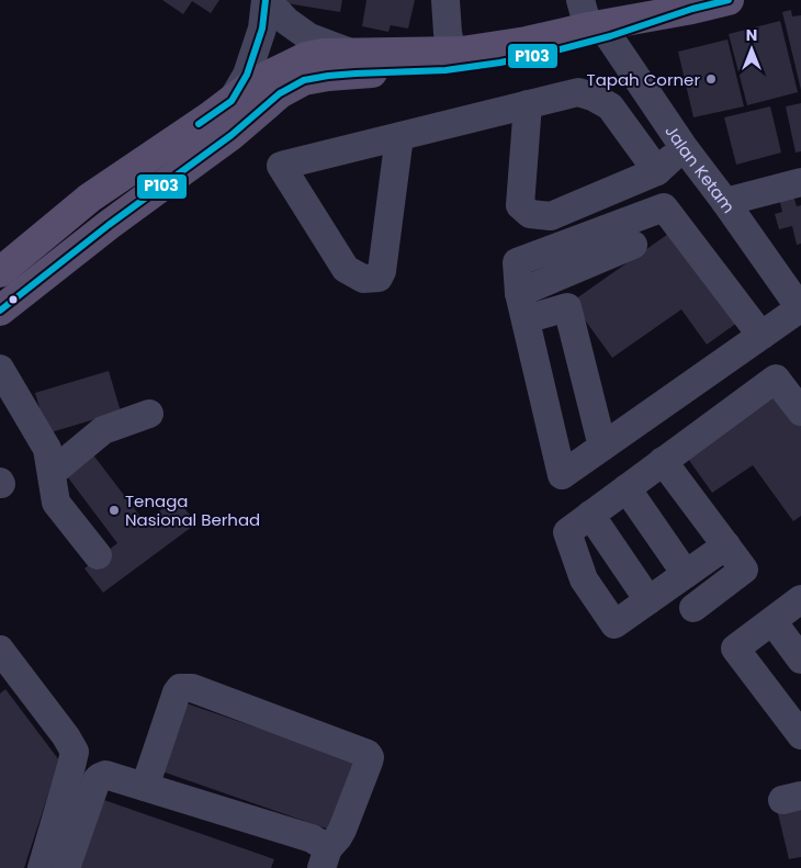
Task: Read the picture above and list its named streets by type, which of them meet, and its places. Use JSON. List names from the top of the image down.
{
  "streets": {
    "street": ["Jalan Ketam"]
  },
  "places": ["Tapah Corner", "Tenaga Nasional Berhad"],
  "lines": ["transit line P103"],
  "north": "top"
}
